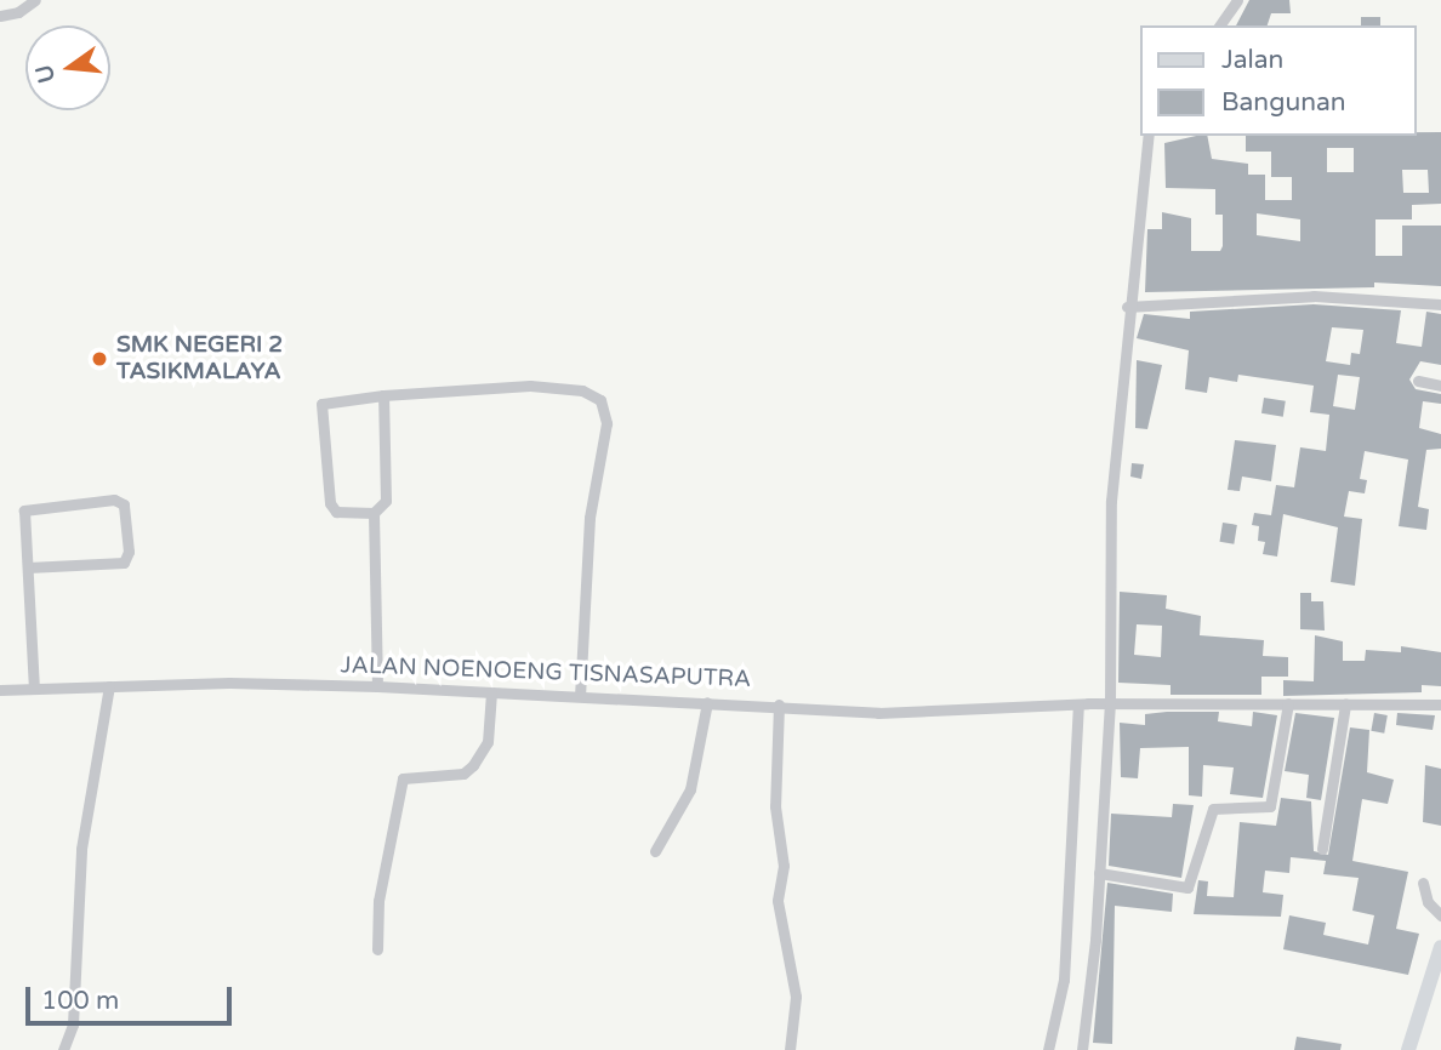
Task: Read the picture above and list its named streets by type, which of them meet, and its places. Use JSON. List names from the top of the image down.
{
  "streets": {
    "street": ["JALAN NOENOENG TISNASAPUTRA"]
  },
  "places": ["SMK NEGERI 2 TASIKMALAYA"],
  "legend": ["Jalan", "Bangunan"],
  "scale_bar": "100 m",
  "north": "left"
}
